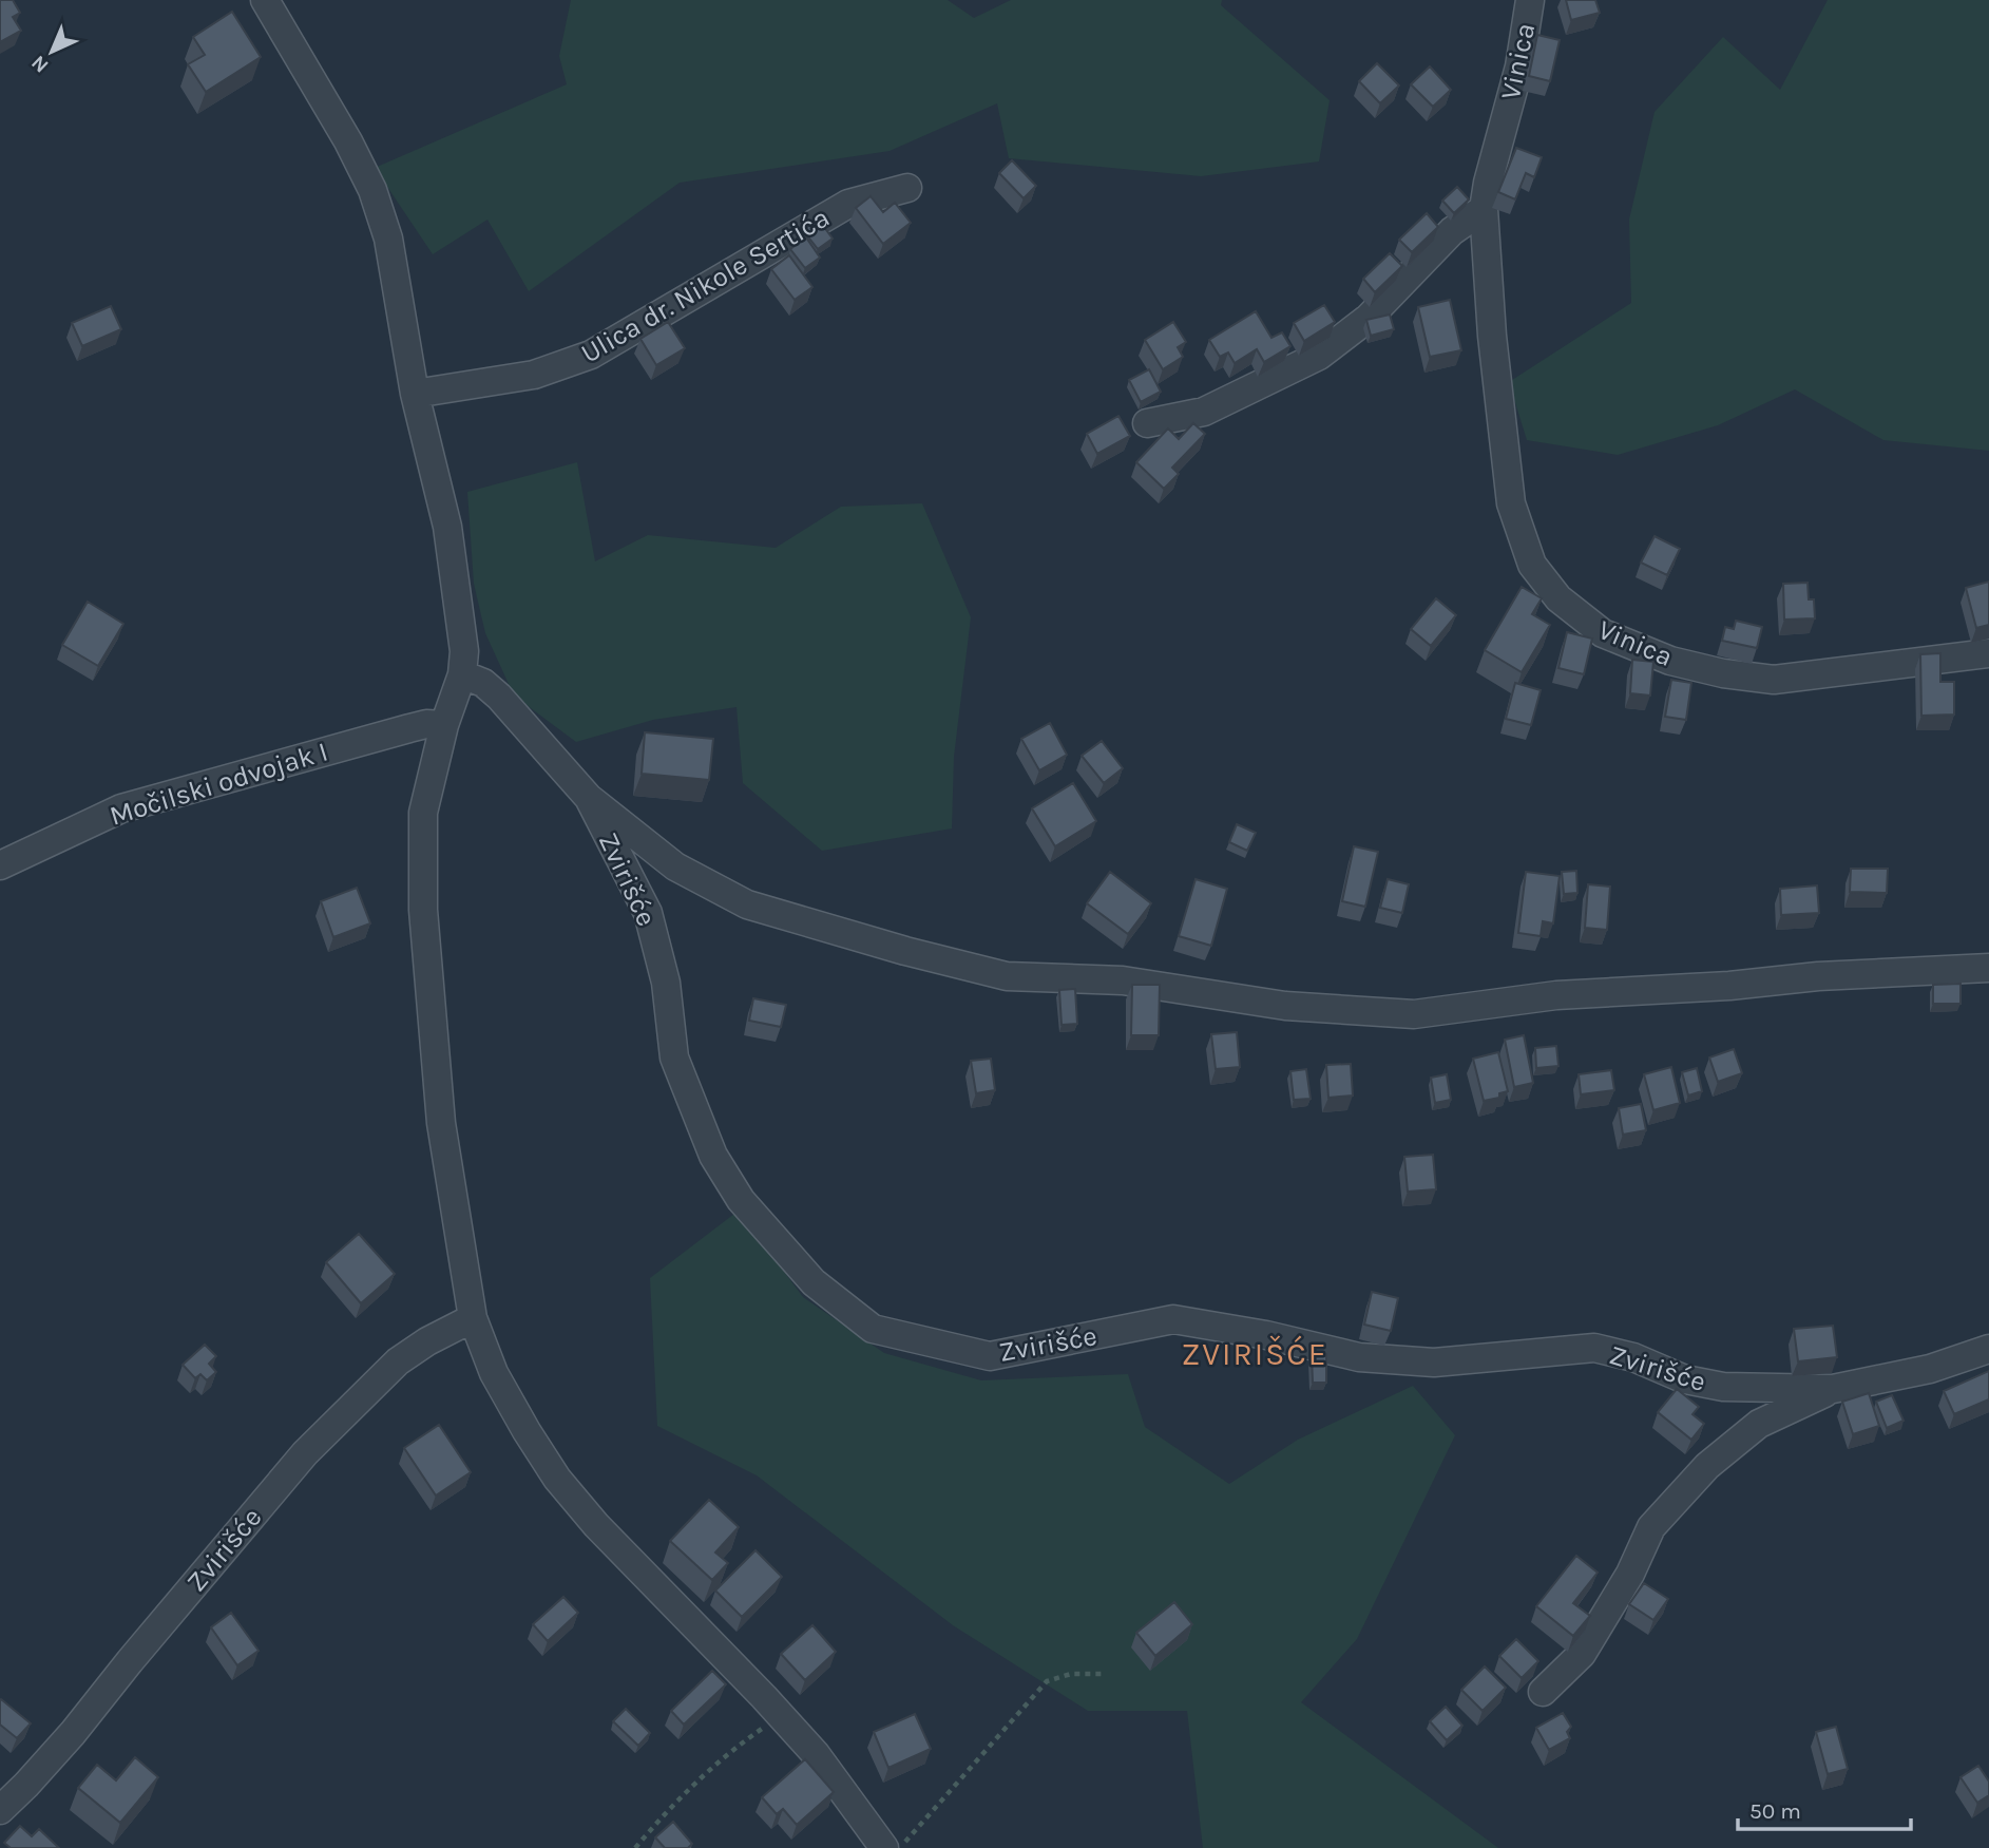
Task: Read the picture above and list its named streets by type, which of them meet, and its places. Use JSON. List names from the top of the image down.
{
  "streets": {
    "street": [
      "Vinica",
      "Ulica dr. Nikole Sertića",
      "Močilski odvojak I",
      "Zvirišće"
    ]
  },
  "districts": ["ZVIRIŠĆE"],
  "scale_bar": "50 m",
  "north": "bottom left"
}
